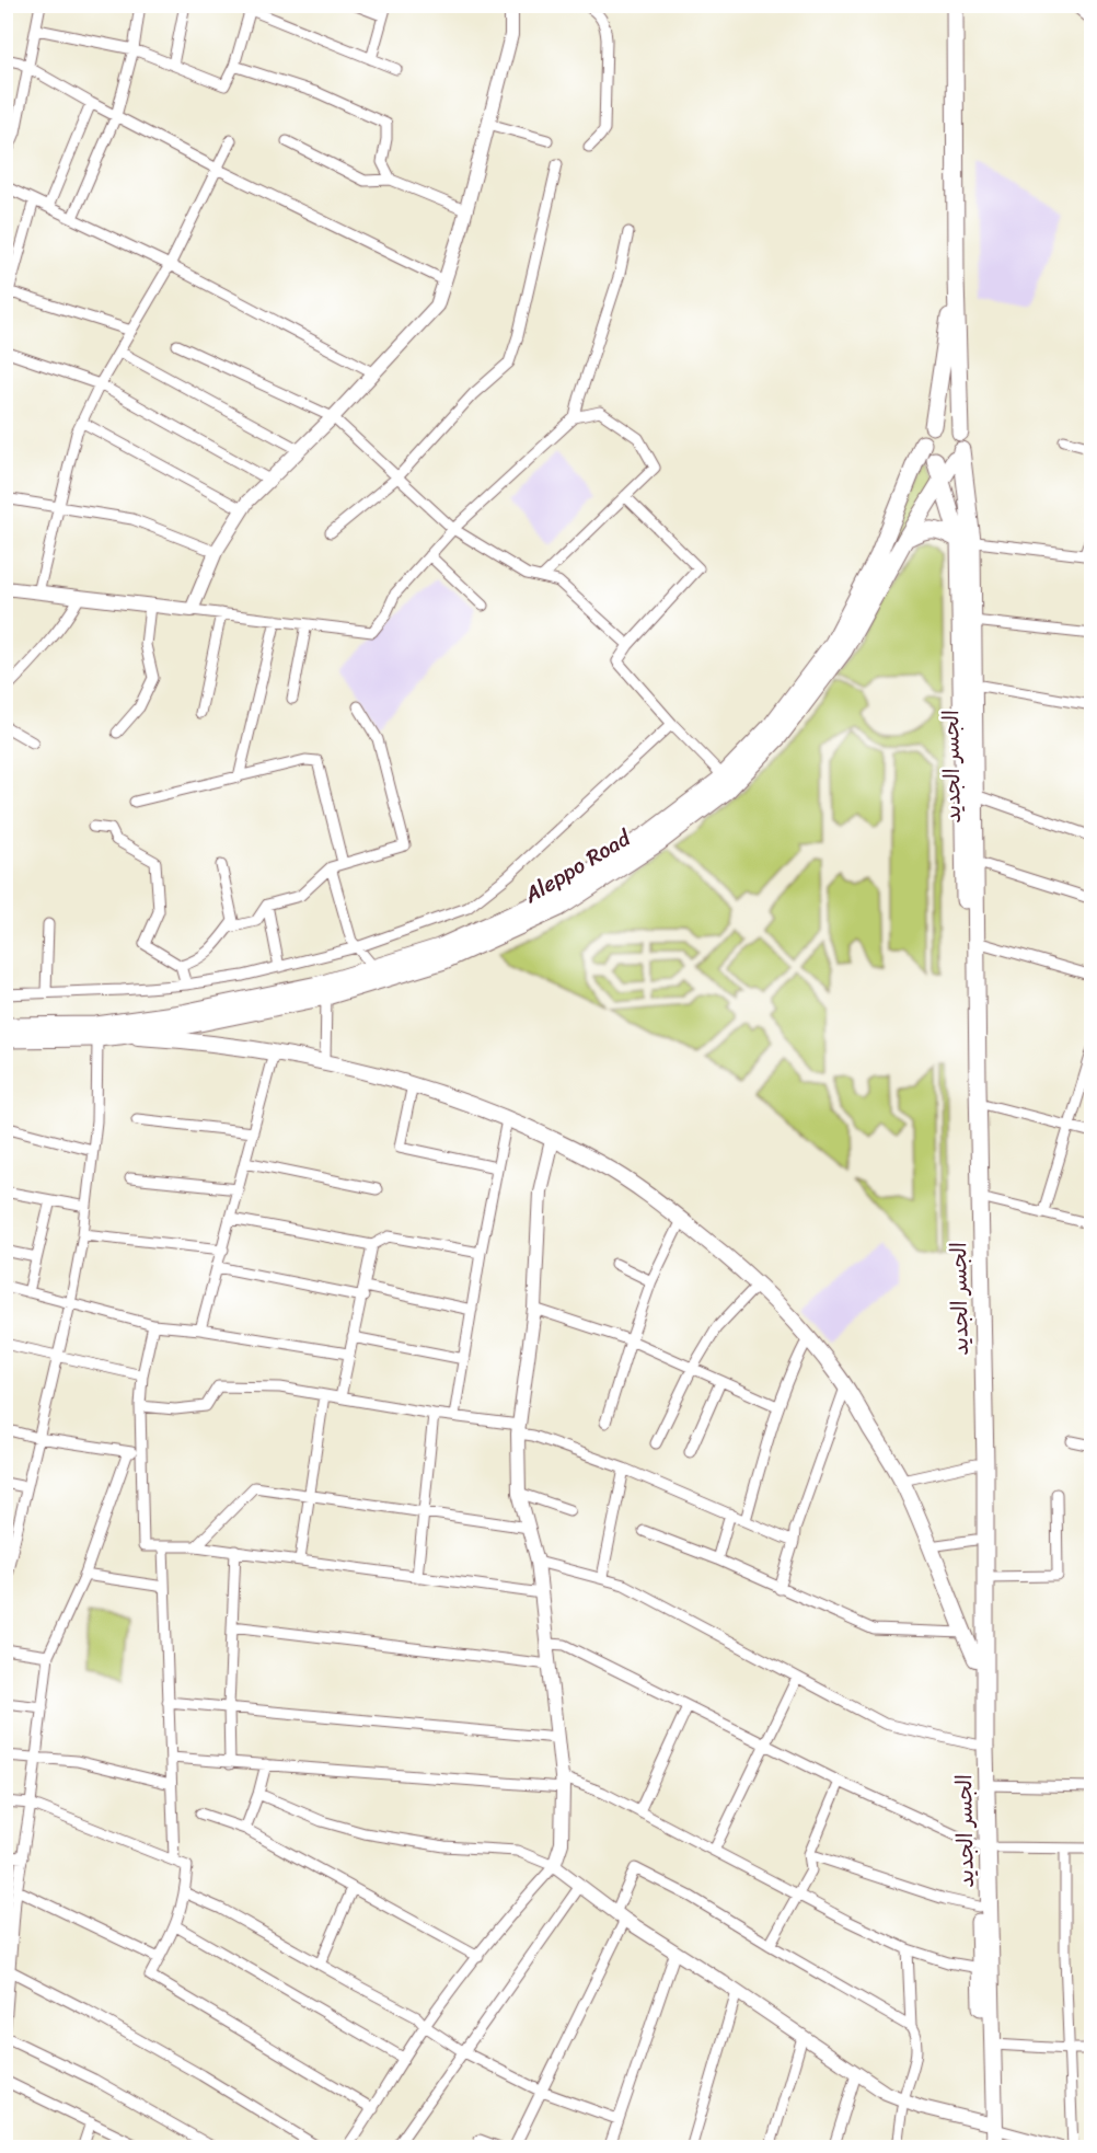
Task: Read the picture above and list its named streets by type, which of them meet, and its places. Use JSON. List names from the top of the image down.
{
  "streets": {
    "main road": ["الجسر الجديد", "Aleppo Road"]
  },
  "crossings": [
    ["الجسر الجديد", "Aleppo Road"]
  ]
}
